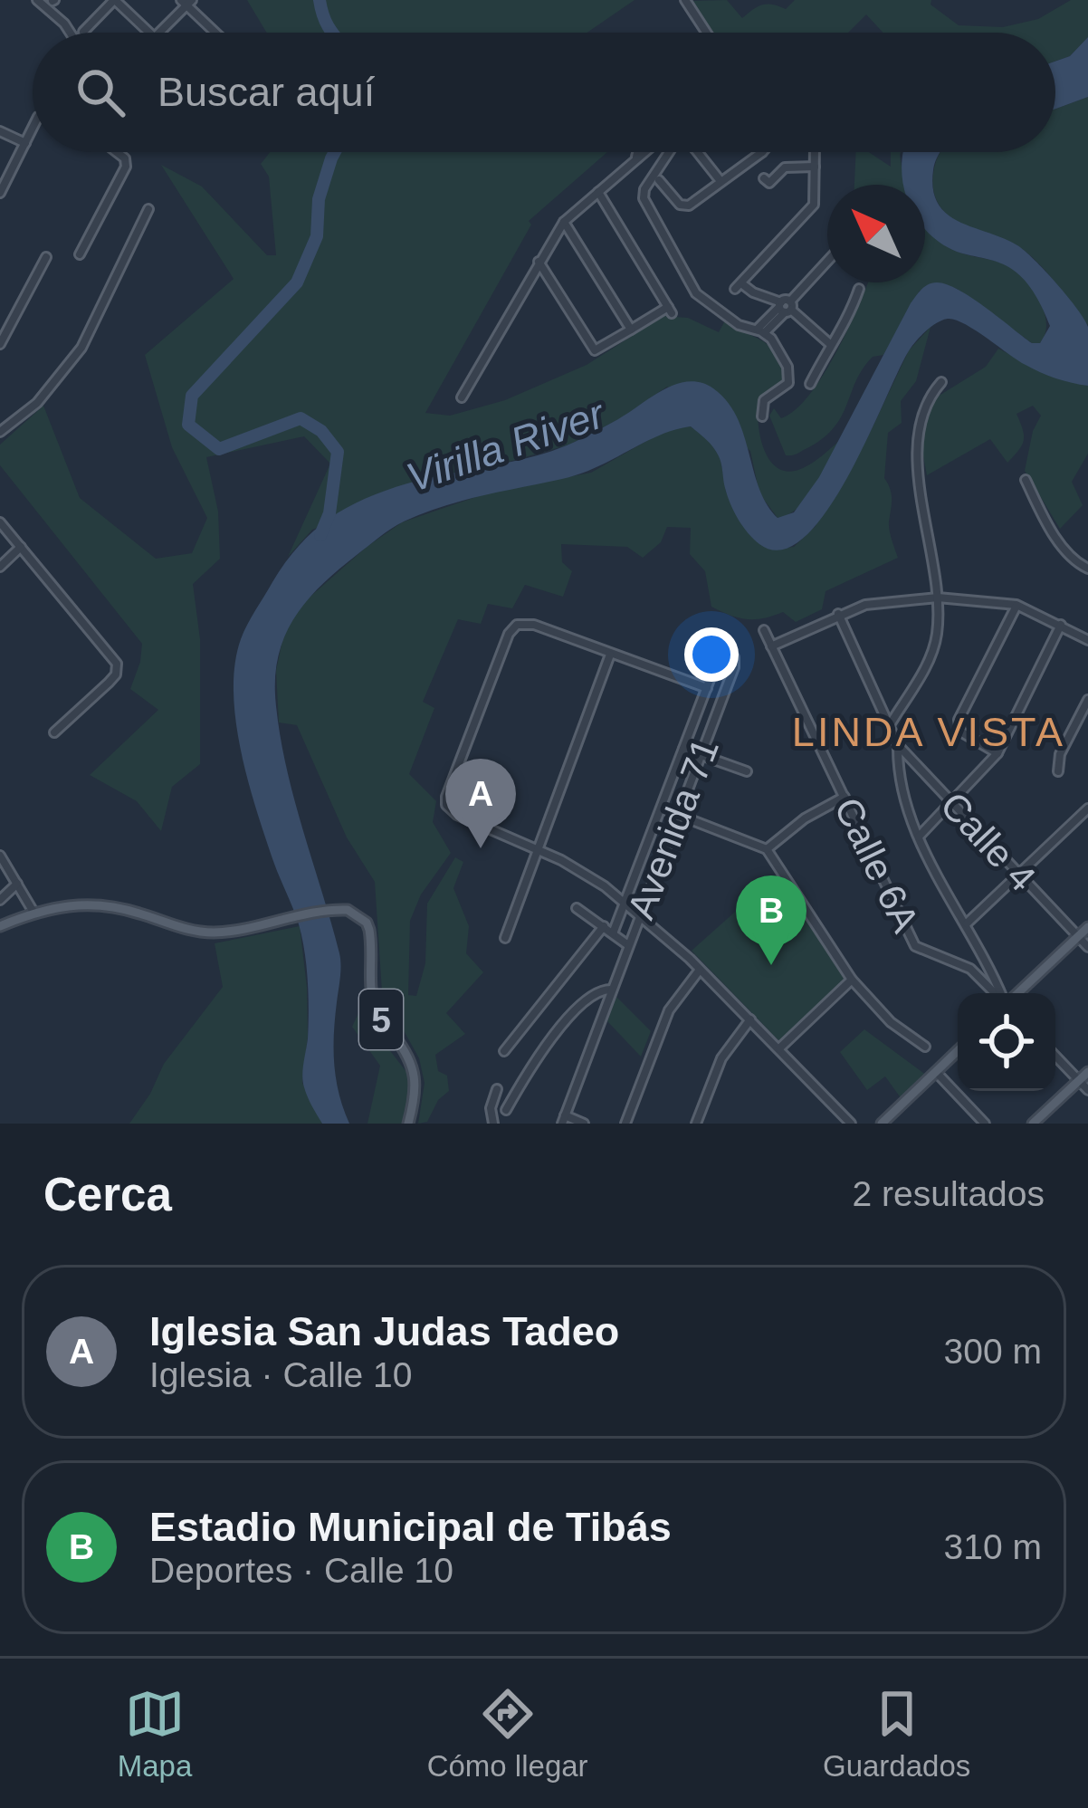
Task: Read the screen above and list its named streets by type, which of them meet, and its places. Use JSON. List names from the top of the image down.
{
  "streets": {
    "main road": ["5"],
    "street": ["Avenida 71", "Calle 4", "Calle 6A"]
  },
  "districts": ["LINDA VISTA"],
  "water": ["Virilla River"],
  "north": "top left",
  "page": {
    "search": "Buscar aquí",
    "pins": ["A", "B"],
    "heading": ["Cerca", "2 resultados"],
    "list": [
      {
        "mark": "A",
        "name": "Iglesia San Judas Tadeo",
        "note": "Iglesia · Calle 10",
        "value": "300 m"
      },
      {
        "mark": "B",
        "name": "Estadio Municipal de Tibás",
        "note": "Deportes · Calle 10",
        "value": "310 m"
      }
    ],
    "nav": ["Mapa", "Cómo llegar", "Guardados"]
  }
}
